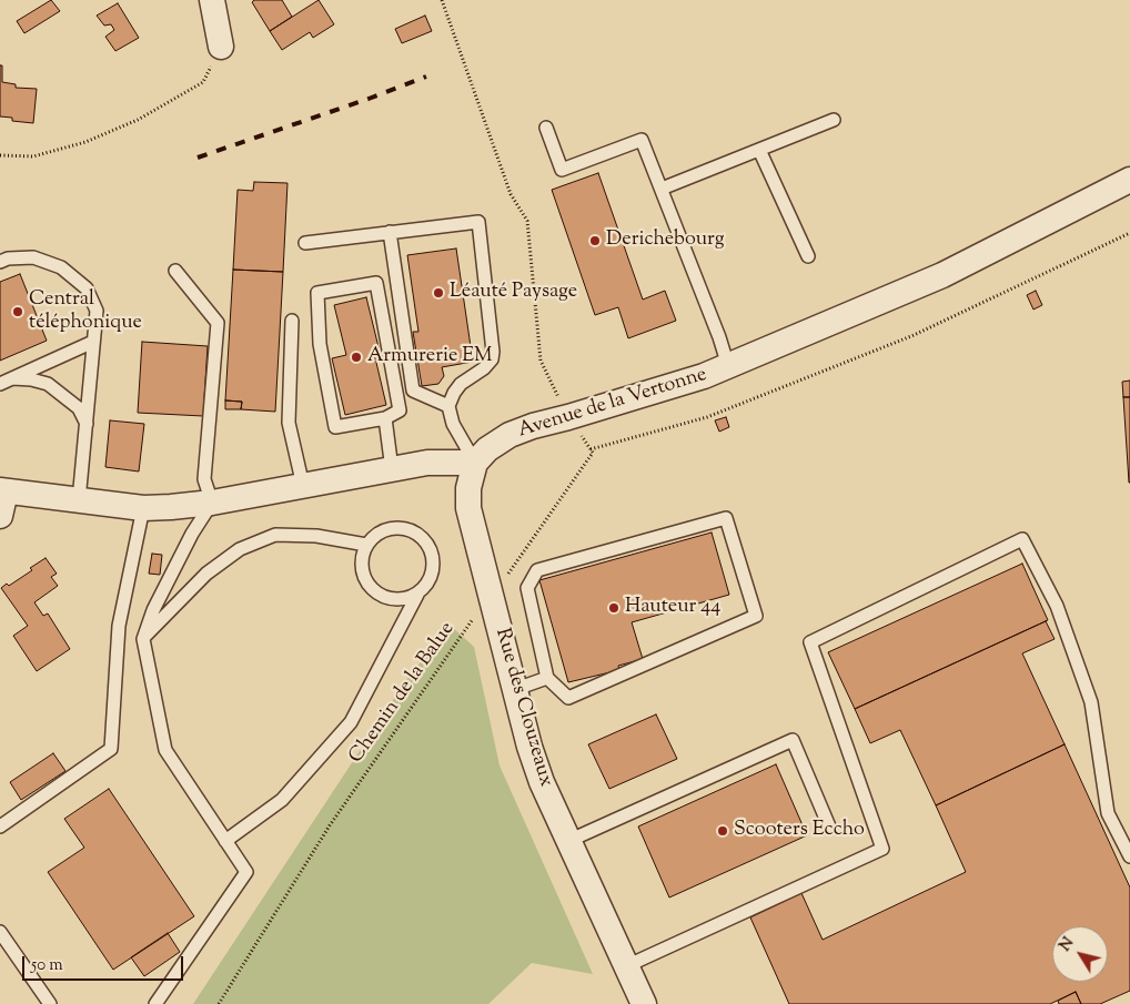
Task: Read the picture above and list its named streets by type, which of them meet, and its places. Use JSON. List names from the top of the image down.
{
  "streets": {
    "street": ["Avenue de la Vertonne", "Rue des Clouzeaux"],
    "path": ["Chemin de la Balue"]
  },
  "crossings": [
    ["Avenue de la Vertonne", "Rue des Clouzeaux"],
    ["Chemin de la Balue", "Rue des Clouzeaux"]
  ],
  "places": [
    "Derichebourg",
    "Léauté Paysage",
    "Central téléphonique",
    "Armurerie EM",
    "Hauteur 44",
    "Scooters Eccho"
  ],
  "scale_bar": "50 m",
  "north": "top left"
}
